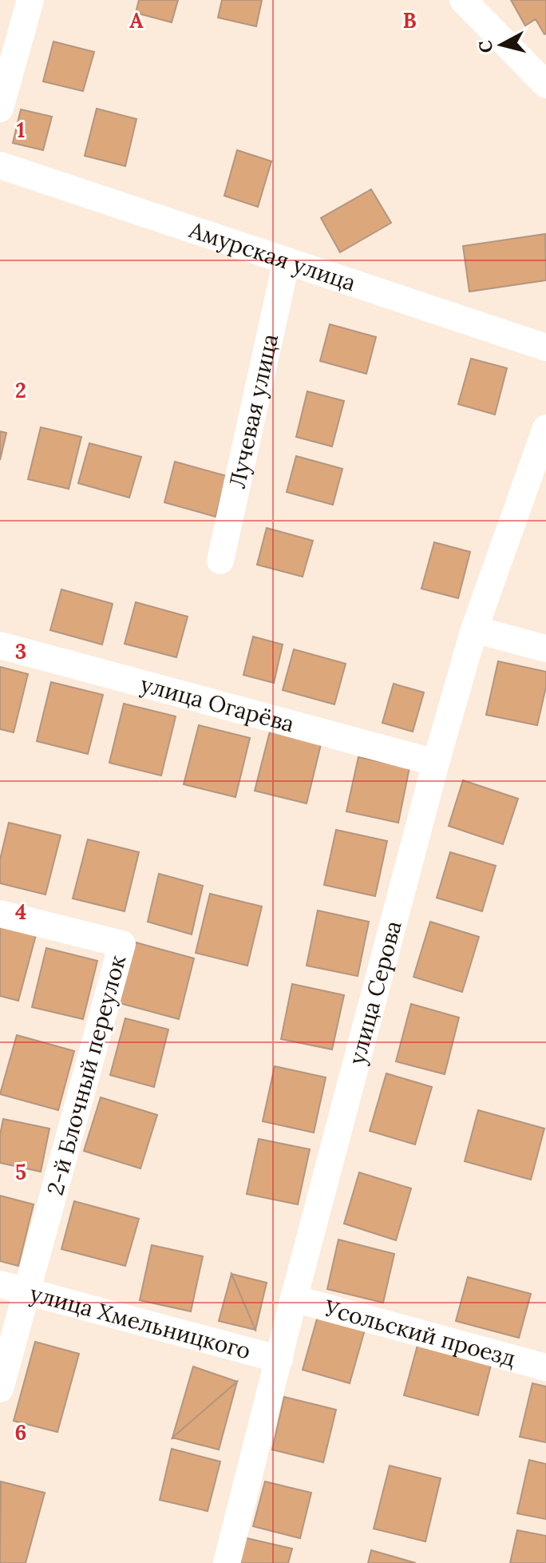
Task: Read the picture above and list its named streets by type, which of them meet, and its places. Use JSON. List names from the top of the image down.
{
  "streets": {
    "street": [
      "Амурская улица",
      "Лучевая улица",
      "улица Огарёва",
      "улица Серова",
      "2-й Блочный переулок",
      "улица Хмельницкого",
      "Усольский проезд"
    ]
  },
  "crossings": [
    ["Амурская улица", "Лучевая улица"],
    ["улица Огарёва", "улица Серова"],
    ["улица Серова", "улица Хмельницкого"],
    ["улица Серова", "Усольский проезд"],
    ["2-й Блочный переулок", "улица Хмельницкого"]
  ],
  "north": "left",
  "grid": {
    "columns": ["A", "B"],
    "rows": [
      "1",
      "2",
      "3",
      "4",
      "5",
      "6"
    ]
  }
}
